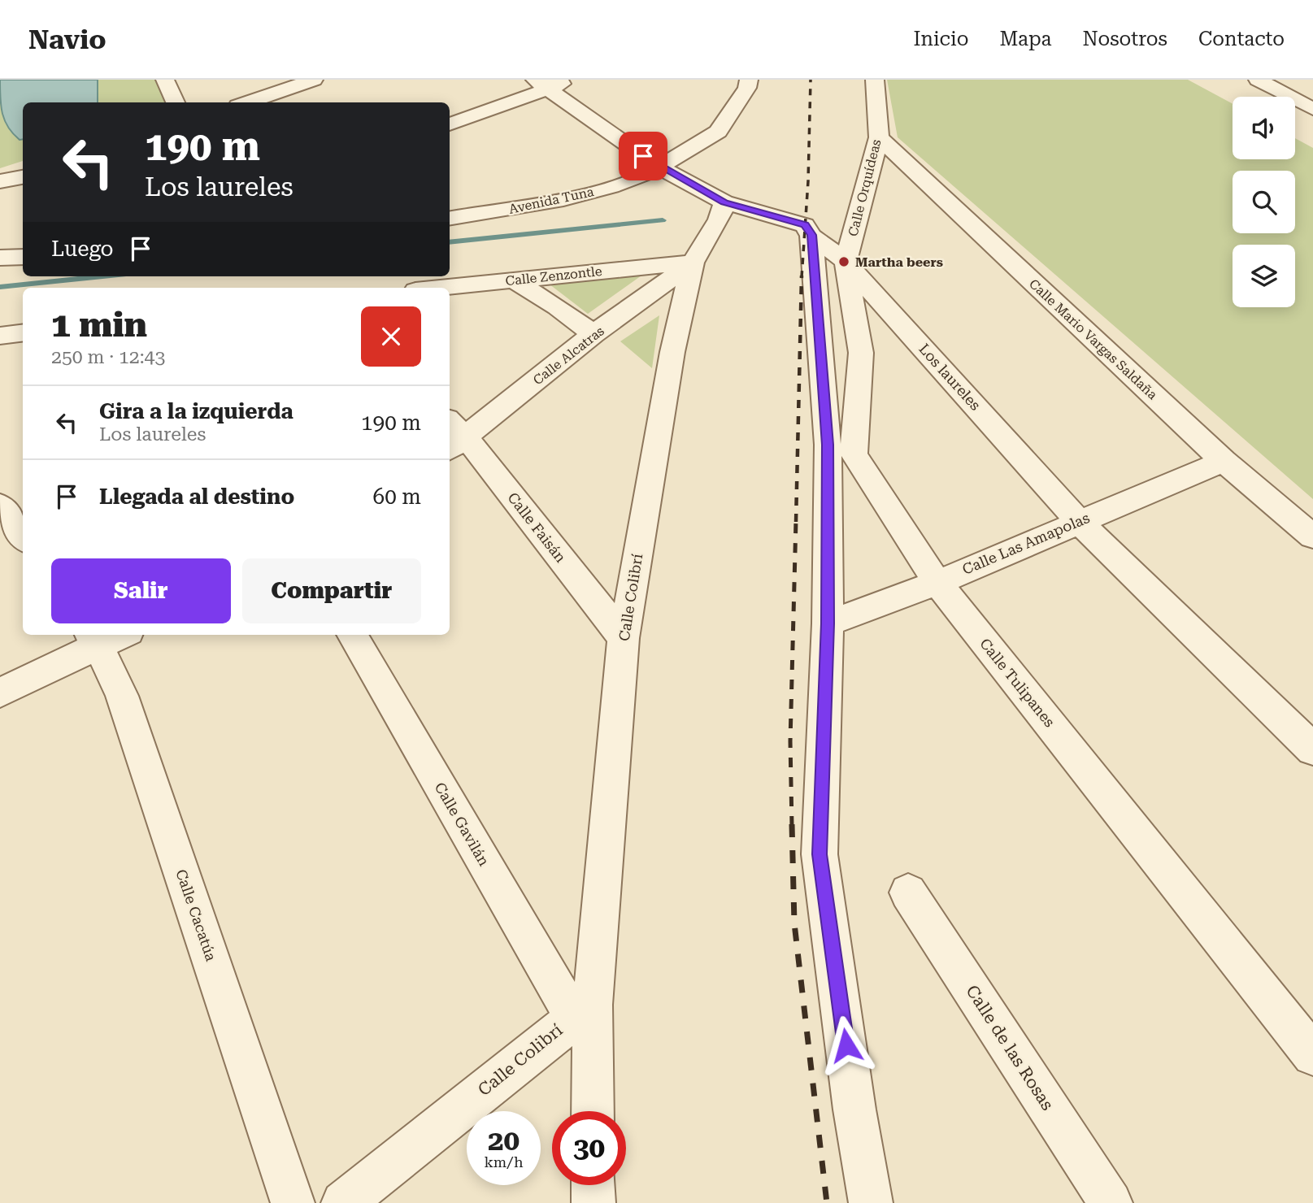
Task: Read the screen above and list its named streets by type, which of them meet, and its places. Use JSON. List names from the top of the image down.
{
  "streets": {
    "street": [
      "Calle Orquídeas",
      "Avenida Tuna",
      "Calle Zenzontle",
      "Calle Mario Vargas Saldaña",
      "Calle Alcatras",
      "Los laureles",
      "Calle Faisán",
      "Calle Las Amapolas",
      "Calle Colibrí",
      "Calle Tulipanes",
      "Calle Gavilán",
      "Calle Cacatúa",
      "Calle de las Rosas"
    ]
  },
  "crossings": [
    ["Calle Orquídeas", "Calle Mario Vargas Saldaña"],
    ["Calle Orquídeas", "Los laureles"],
    ["Calle Orquídeas", "Calle Tulipanes"],
    ["Avenida Tuna", "Los laureles"],
    ["Calle Zenzontle", "Calle Alcatras"],
    ["Calle Zenzontle", "Calle Colibrí"],
    ["Calle Mario Vargas Saldaña", "Calle Las Amapolas"],
    ["Calle Alcatras", "Calle Faisán"],
    ["Calle Alcatras", "Calle Colibrí"],
    ["Los laureles", "Calle Las Amapolas"],
    ["Los laureles", "Calle Colibrí"],
    ["Los laureles", "Calle Tulipanes"],
    ["Calle Faisán", "Calle Colibrí"],
    ["Calle Las Amapolas", "Calle Tulipanes"],
    ["Calle Colibrí", "Calle Gavilán"]
  ],
  "places": ["Martha beers"],
  "page": {
    "header": "Navio",
    "nav": [
      "Inicio",
      "Mapa",
      "Nosotros",
      "Contacto"
    ],
    "turn": ["190 m", "Los laureles"],
    "then": "Luego",
    "heading": ["1 min", "250 m · 12:43"],
    "list": [
      {
        "name": "Gira a la izquierda",
        "note": "Los laureles",
        "value": "190 m"
      },
      {
        "name": "Llegada al destino",
        "value": "60 m"
      }
    ],
    "buttons": ["Salir", "Compartir"],
    "speed": "20 km/h",
    "limit": "30"
  }
}
